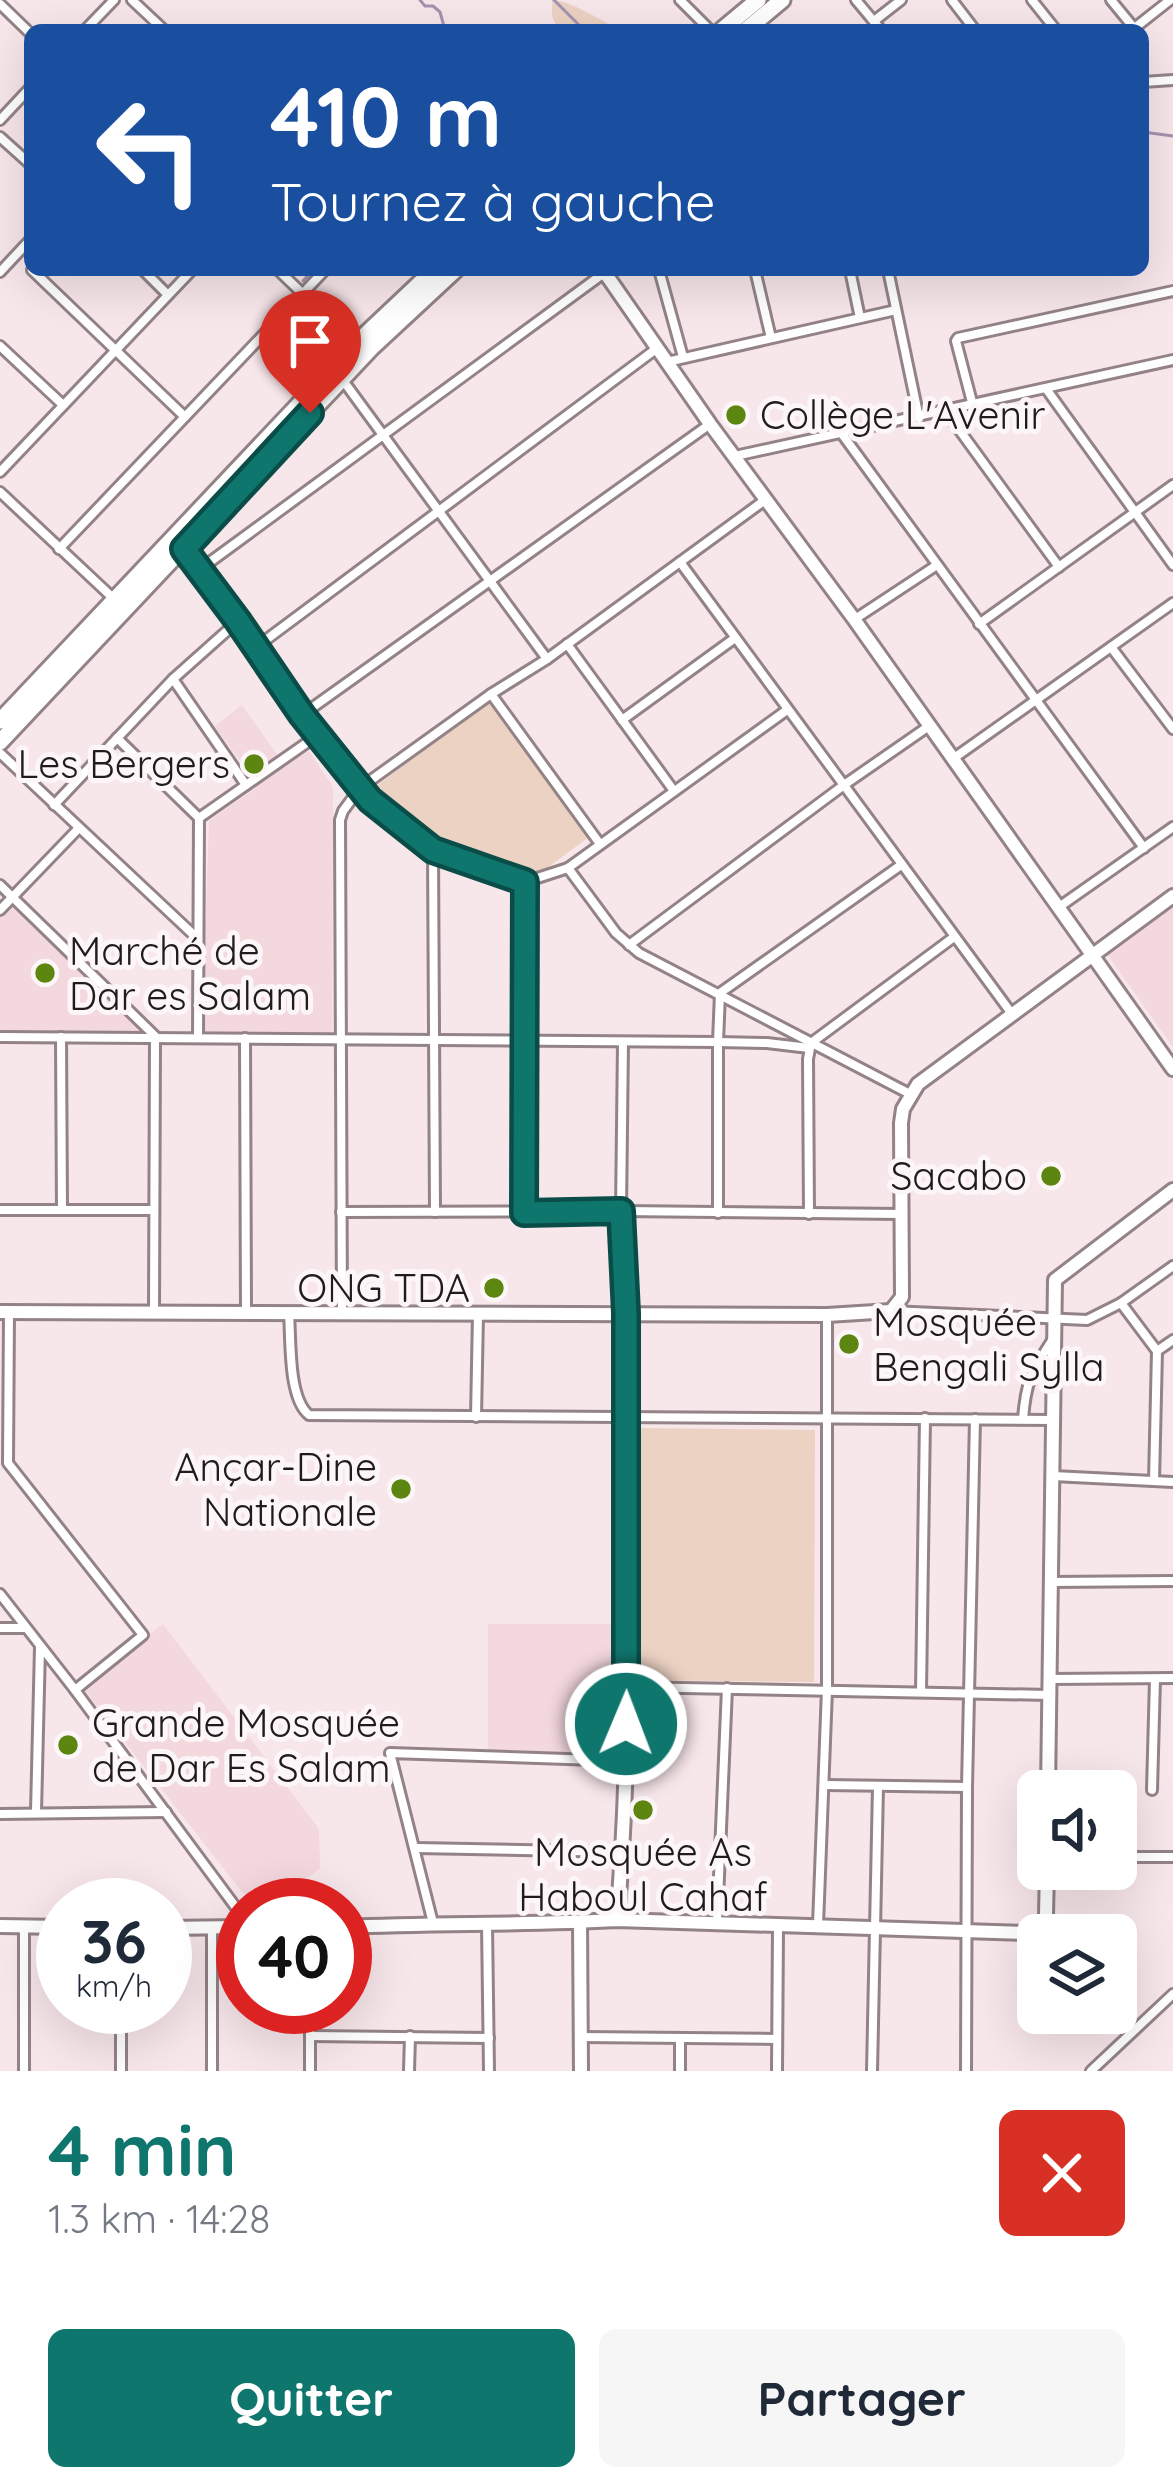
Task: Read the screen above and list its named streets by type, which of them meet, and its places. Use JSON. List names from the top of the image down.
{
  "places": [
    "Collège L'Avenir",
    "Les Bergers",
    "Marché de Dar es Salam",
    "Sacabo",
    "ONG TDA",
    "Mosquée Bengali Sylla",
    "Ançar-Dine Nationale",
    "Grande Mosquée de Dar Es Salam",
    "Mosquée As Haboul Cahaf"
  ],
  "page": {
    "turn": ["410 m", "Tournez à gauche"],
    "speed": "36 km/h",
    "limit": "40",
    "heading": ["4 min", "1.3 km · 14:28"],
    "buttons": ["Quitter", "Partager"]
  }
}
